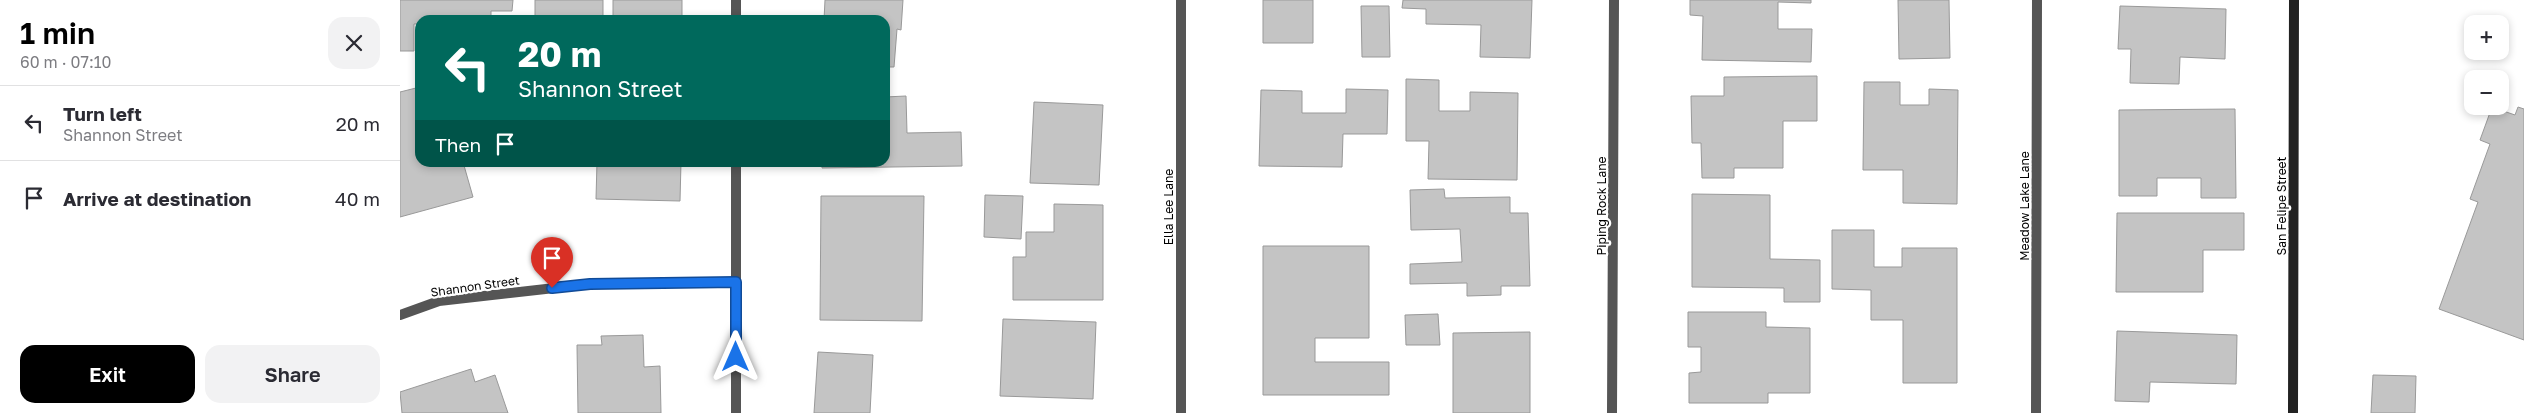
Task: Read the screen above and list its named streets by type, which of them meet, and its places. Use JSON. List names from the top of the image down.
{
  "streets": {
    "main road": ["San Felipe Street"],
    "street": [
      "Piping Rock Lane",
      "Meadow Lake Lane",
      "Ella Lee Lane",
      "Shannon Street"
    ]
  },
  "page": {
    "heading": ["1 min", "60 m · 07:10"],
    "map_buttons": ["+", "−"],
    "turn": ["20 m", "Shannon Street"],
    "list": [
      {
        "name": "Turn left",
        "note": "Shannon Street",
        "value": "20 m"
      },
      {
        "name": "Arrive at destination",
        "value": "40 m"
      }
    ],
    "then": "Then",
    "buttons": ["Exit", "Share"]
  }
}
